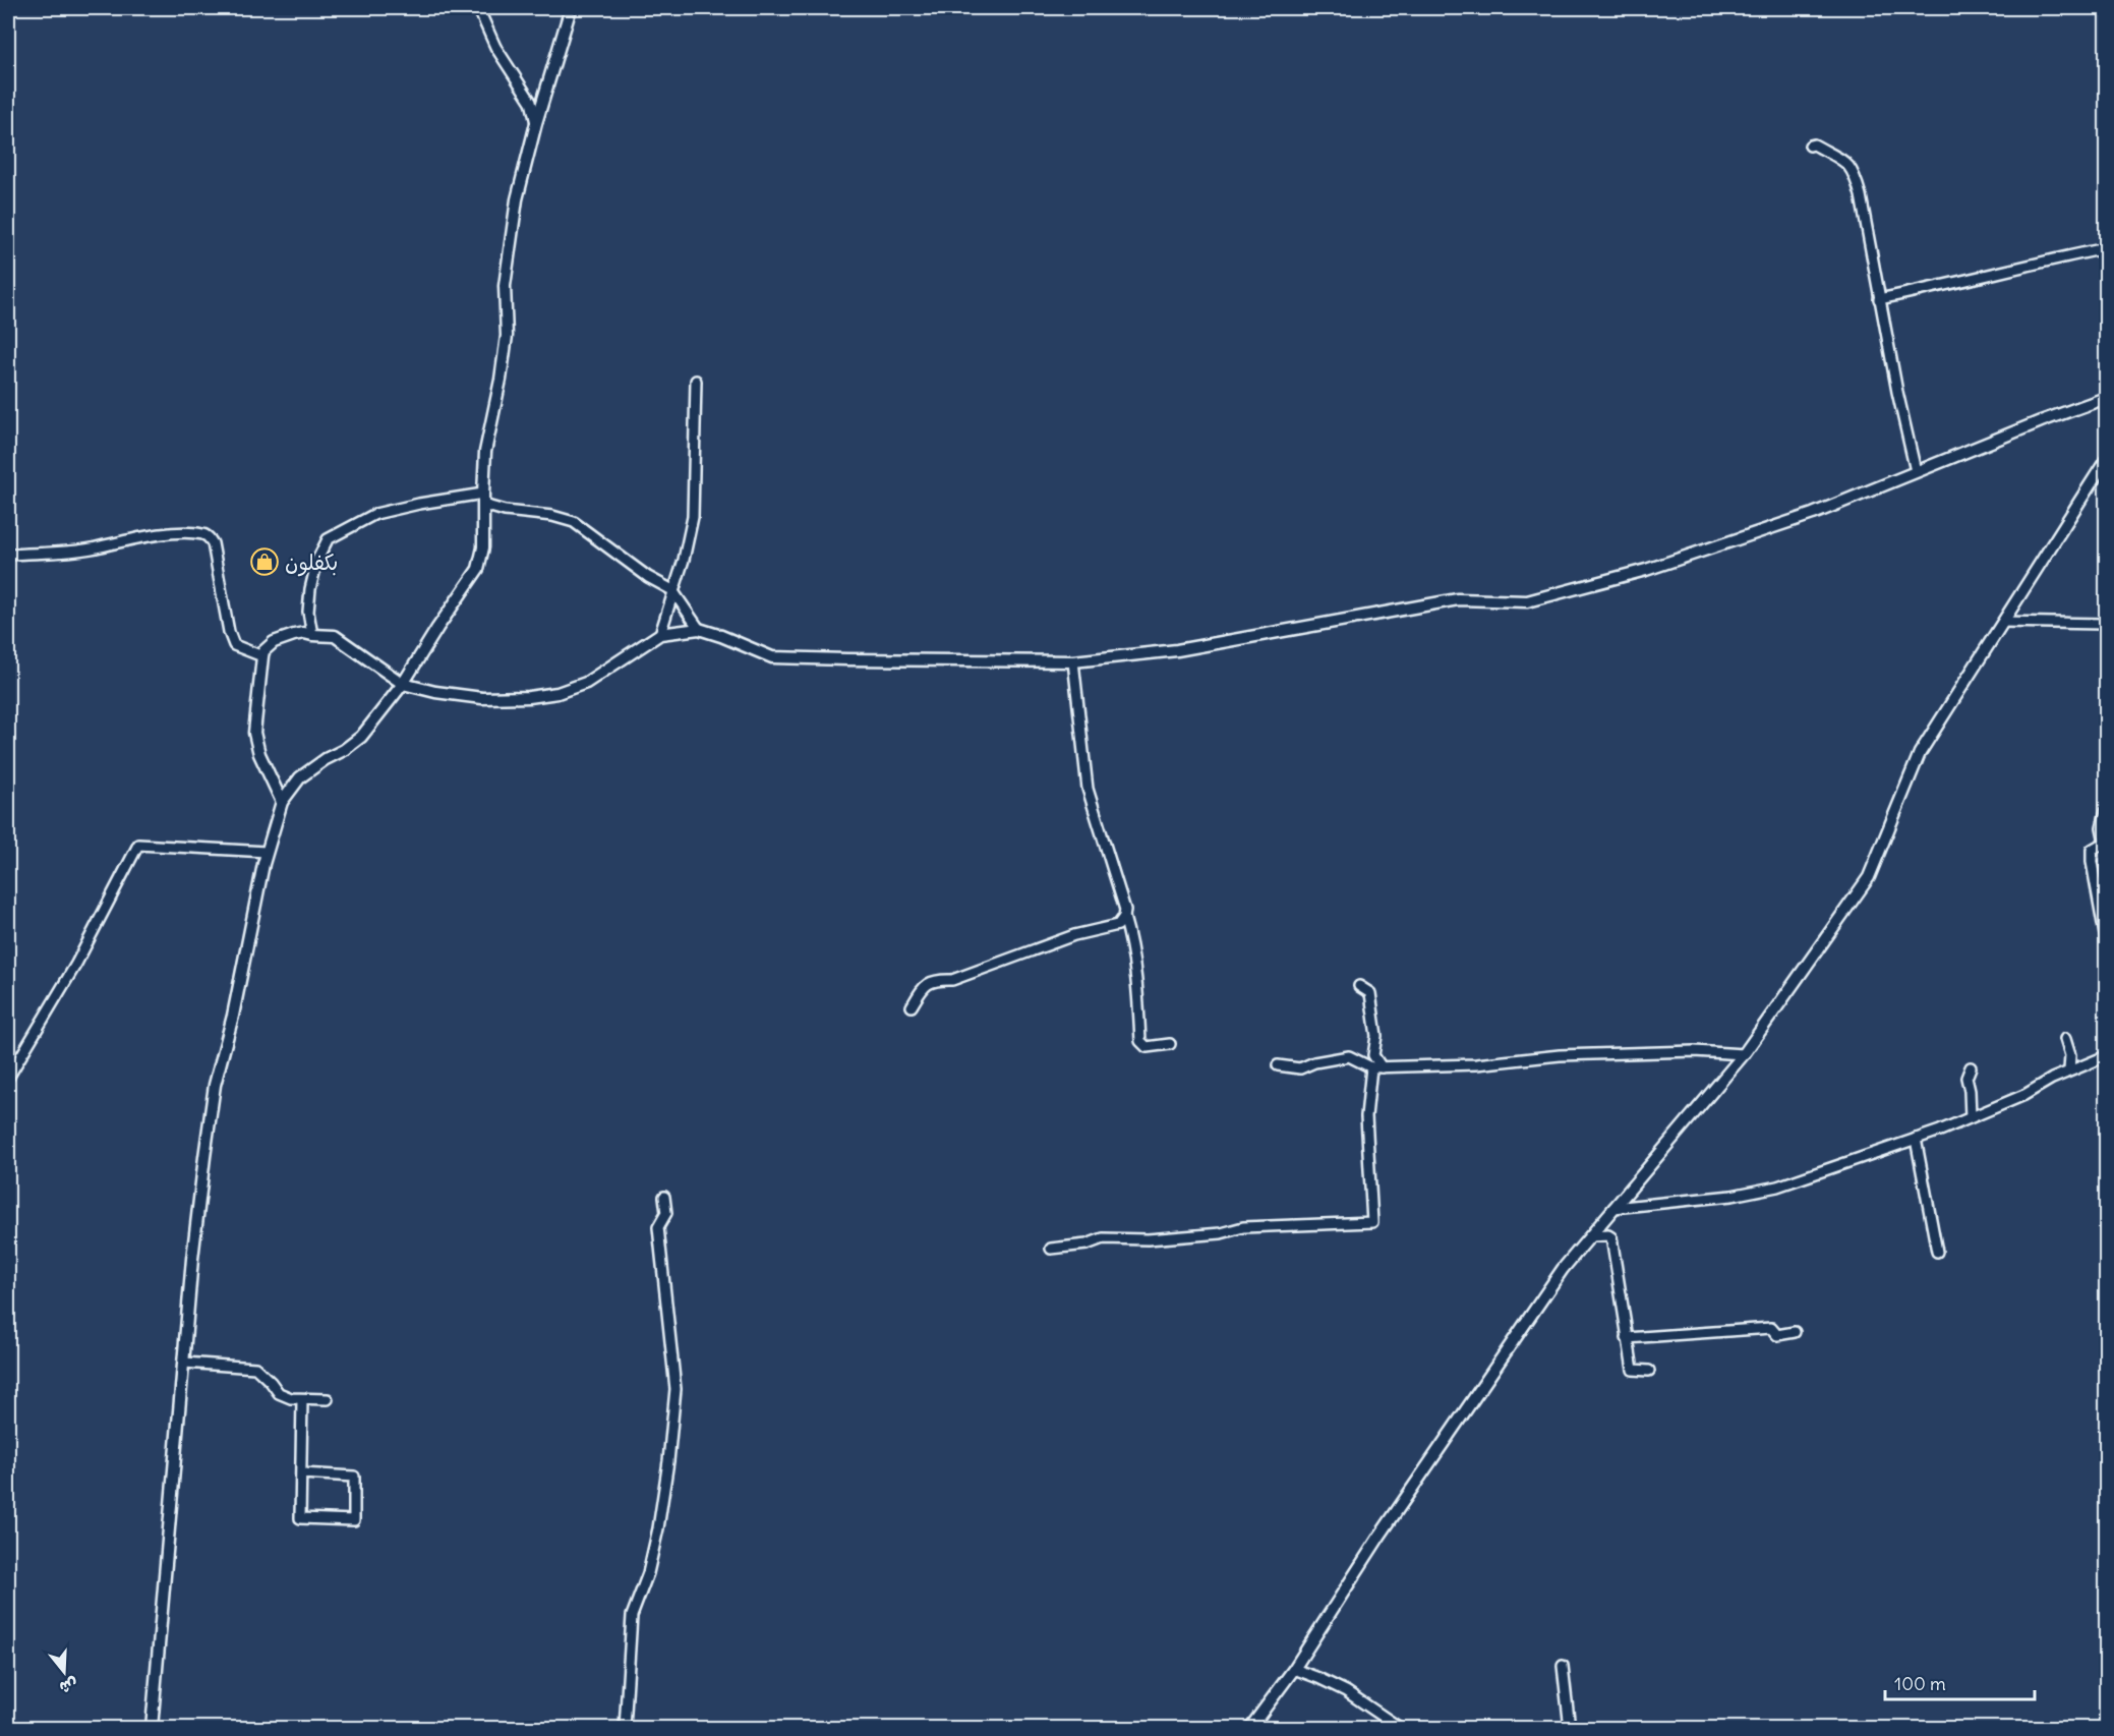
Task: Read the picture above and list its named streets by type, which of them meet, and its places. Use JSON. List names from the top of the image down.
{
  "places": {
    "shop": ["بكفلون"]
  },
  "scale_bar": "100 m",
  "north": "bottom"
}
